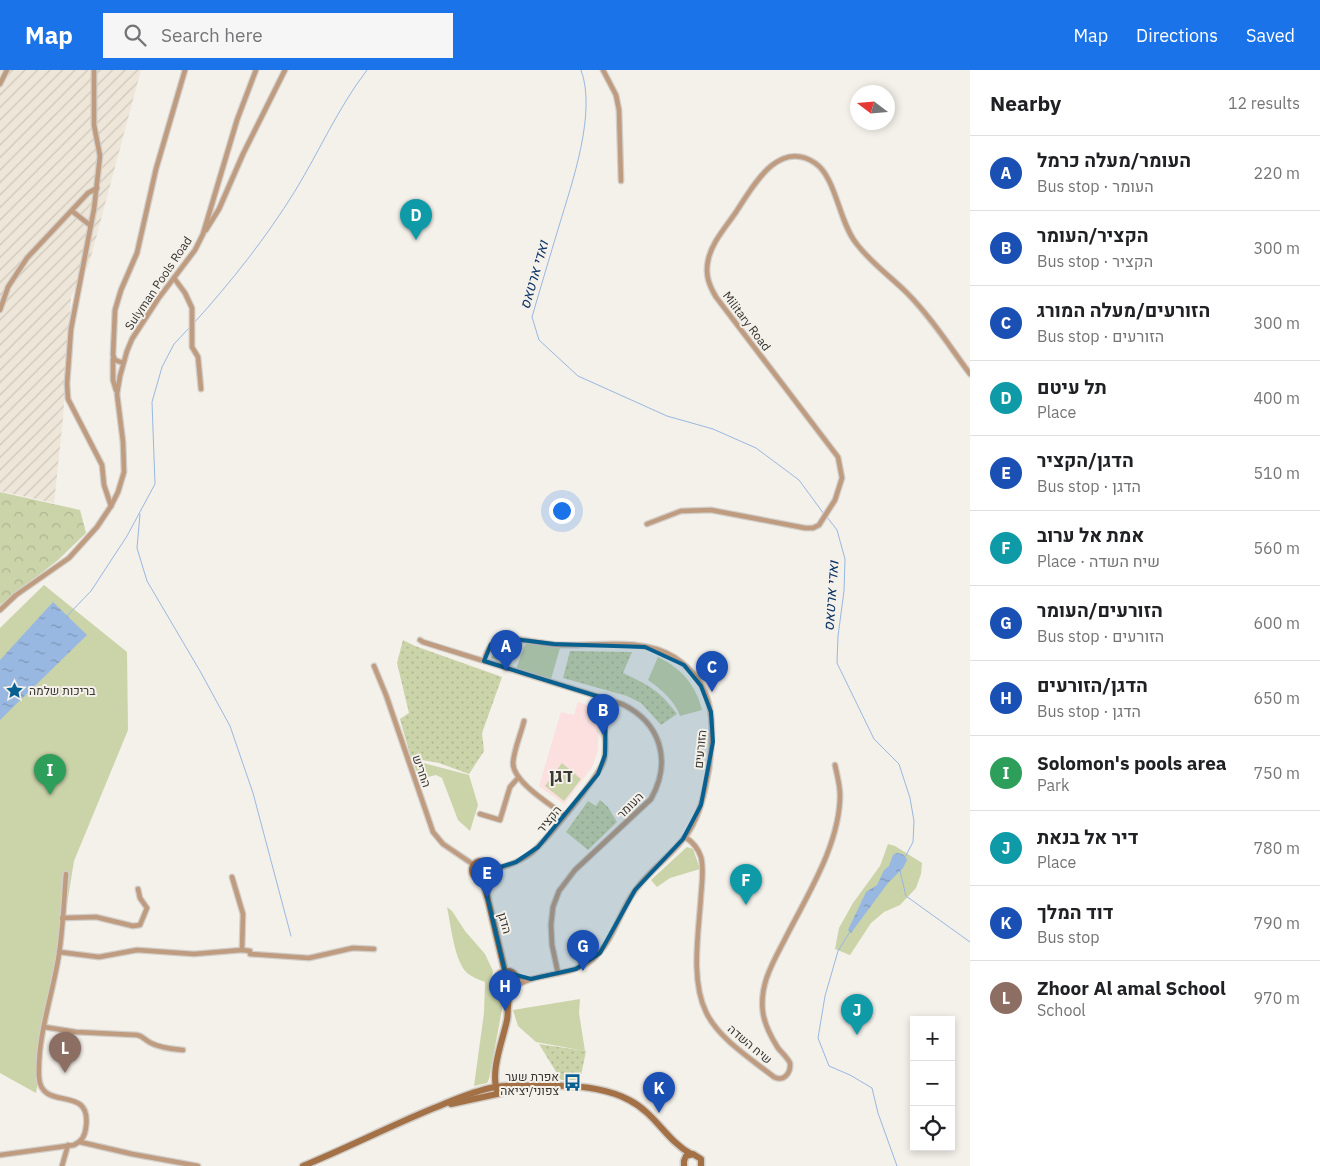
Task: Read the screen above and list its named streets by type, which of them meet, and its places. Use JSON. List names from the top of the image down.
{
  "streets": {
    "street": [
      "Sulyman Pools Road",
      "Military Road",
      "הזורעים",
      "החריש",
      "העומר",
      "הקציר",
      "הדגן",
      "שיח השדה"
    ]
  },
  "crossings": [
    ["הזורעים", "העומר"],
    ["הזורעים", "הדגן"],
    ["הזורעים", "שיח השדה"],
    ["החריש", "הקציר"],
    ["החריש", "הדגן"],
    ["העומר", "הקציר"],
    ["הקציר", "הדגן"]
  ],
  "districts": ["דגן"],
  "water": ["ואדי ארטאס"],
  "places": {
    "place": ["בריכות שלמה"],
    "bus stop": ["אפרת שער צפוני/יציאה"]
  },
  "north": "left",
  "page": {
    "header": "Map",
    "search": "Search here",
    "nav": ["Map", "Directions", "Saved"],
    "heading": ["Nearby", "12 results"],
    "list": [
      {
        "mark": "A",
        "name": "העומר/מעלה כרמל",
        "note": "Bus stop · העומר",
        "value": "220 m"
      },
      {
        "mark": "B",
        "name": "הקציר/העומר",
        "note": "Bus stop · הקציר",
        "value": "300 m"
      },
      {
        "mark": "C",
        "name": "הזורעים/מעלה המורג",
        "note": "Bus stop · הזורעים",
        "value": "300 m"
      },
      {
        "mark": "D",
        "name": "תל עיטם",
        "note": "Place",
        "value": "400 m"
      },
      {
        "mark": "E",
        "name": "הדגן/הקציר",
        "note": "Bus stop · הדגן",
        "value": "510 m"
      },
      {
        "mark": "F",
        "name": "אמת אל ערוב",
        "note": "Place · שיח השדה",
        "value": "560 m"
      },
      {
        "mark": "G",
        "name": "הזורעים/העומר",
        "note": "Bus stop · הזורעים",
        "value": "600 m"
      },
      {
        "mark": "H",
        "name": "הדגן/הזורעים",
        "note": "Bus stop · הדגן",
        "value": "650 m"
      },
      {
        "mark": "I",
        "name": "Solomon's pools area",
        "note": "Park",
        "value": "750 m"
      },
      {
        "mark": "J",
        "name": "דיר אל בנאת",
        "note": "Place",
        "value": "780 m"
      },
      {
        "mark": "K",
        "name": "דוד המלך",
        "note": "Bus stop",
        "value": "790 m"
      },
      {
        "mark": "L",
        "name": "Zhoor Al amal School",
        "note": "School",
        "value": "970 m"
      }
    ],
    "pins": [
      "D",
      "A",
      "C",
      "B",
      "I",
      "E",
      "F",
      "G",
      "H",
      "J",
      "L",
      "K"
    ],
    "map_buttons": ["+", "−"]
  }
}
